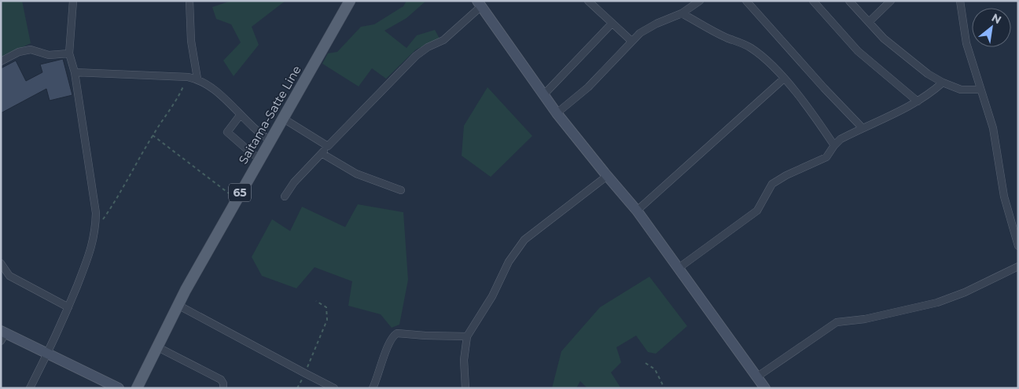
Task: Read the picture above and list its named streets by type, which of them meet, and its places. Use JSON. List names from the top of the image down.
{
  "streets": {
    "main road": ["Saitama-Satte Line", "65"]
  },
  "north": "top right"
}
